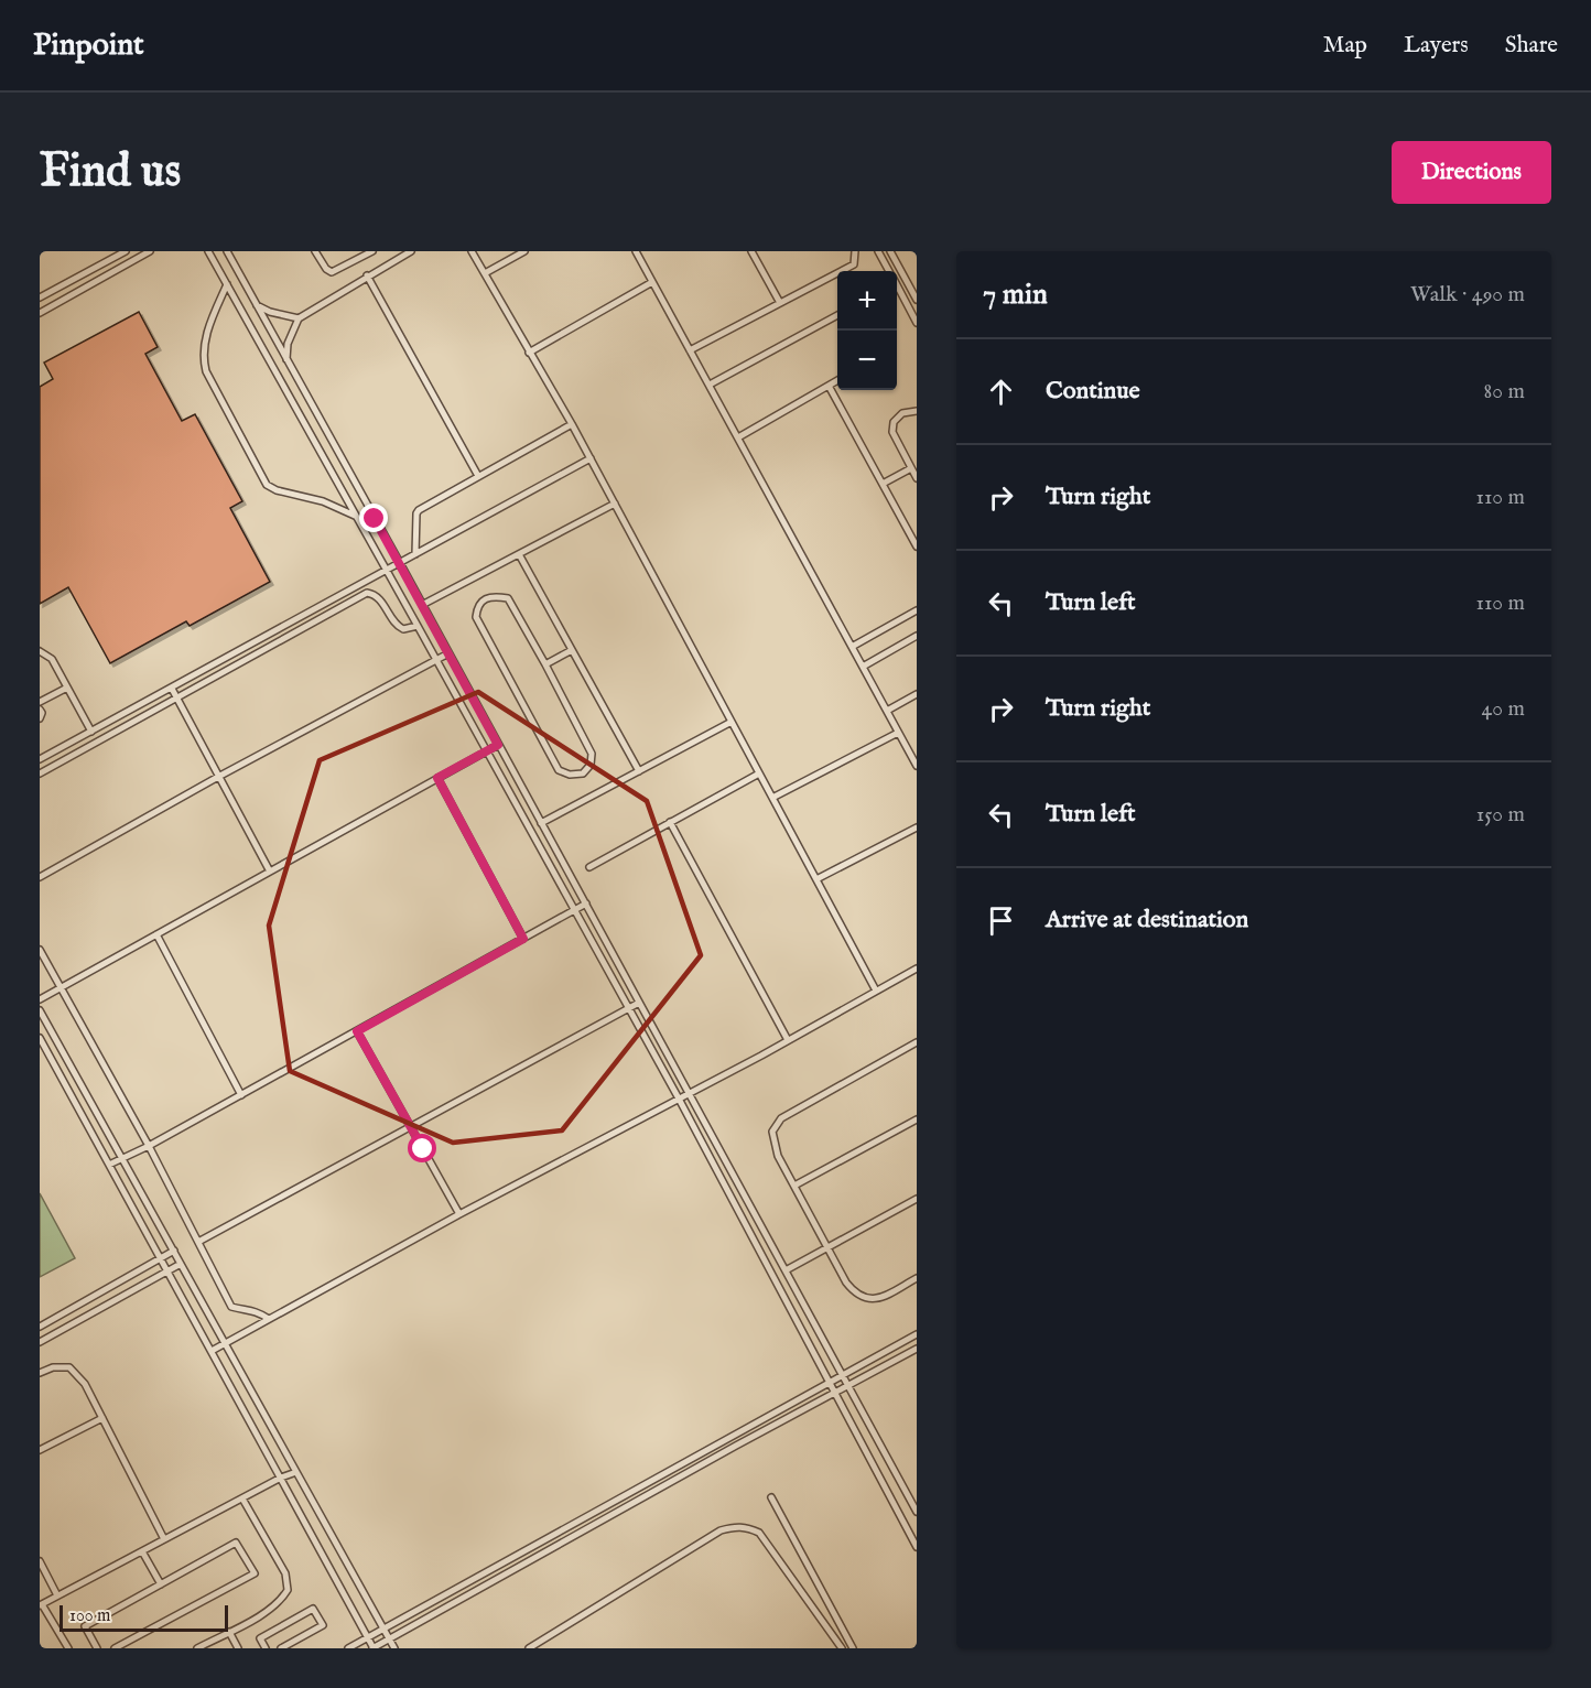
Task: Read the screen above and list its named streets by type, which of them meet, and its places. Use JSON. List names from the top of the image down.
{
  "scale_bar": "100 m",
  "page": {
    "header": "Pinpoint",
    "nav": ["Map", "Layers", "Share"],
    "buttons": "Directions",
    "title": "Find us",
    "heading": ["7 min", "Walk · 490 m"],
    "map_buttons": ["+", "−"],
    "list": [
      ["Continue", "80 m"],
      ["Turn right", "110 m"],
      ["Turn left", "110 m"],
      ["Turn right", "40 m"],
      ["Turn left", "150 m"],
      "Arrive at destination"
    ],
    "scale": "100 m"
  }
}
